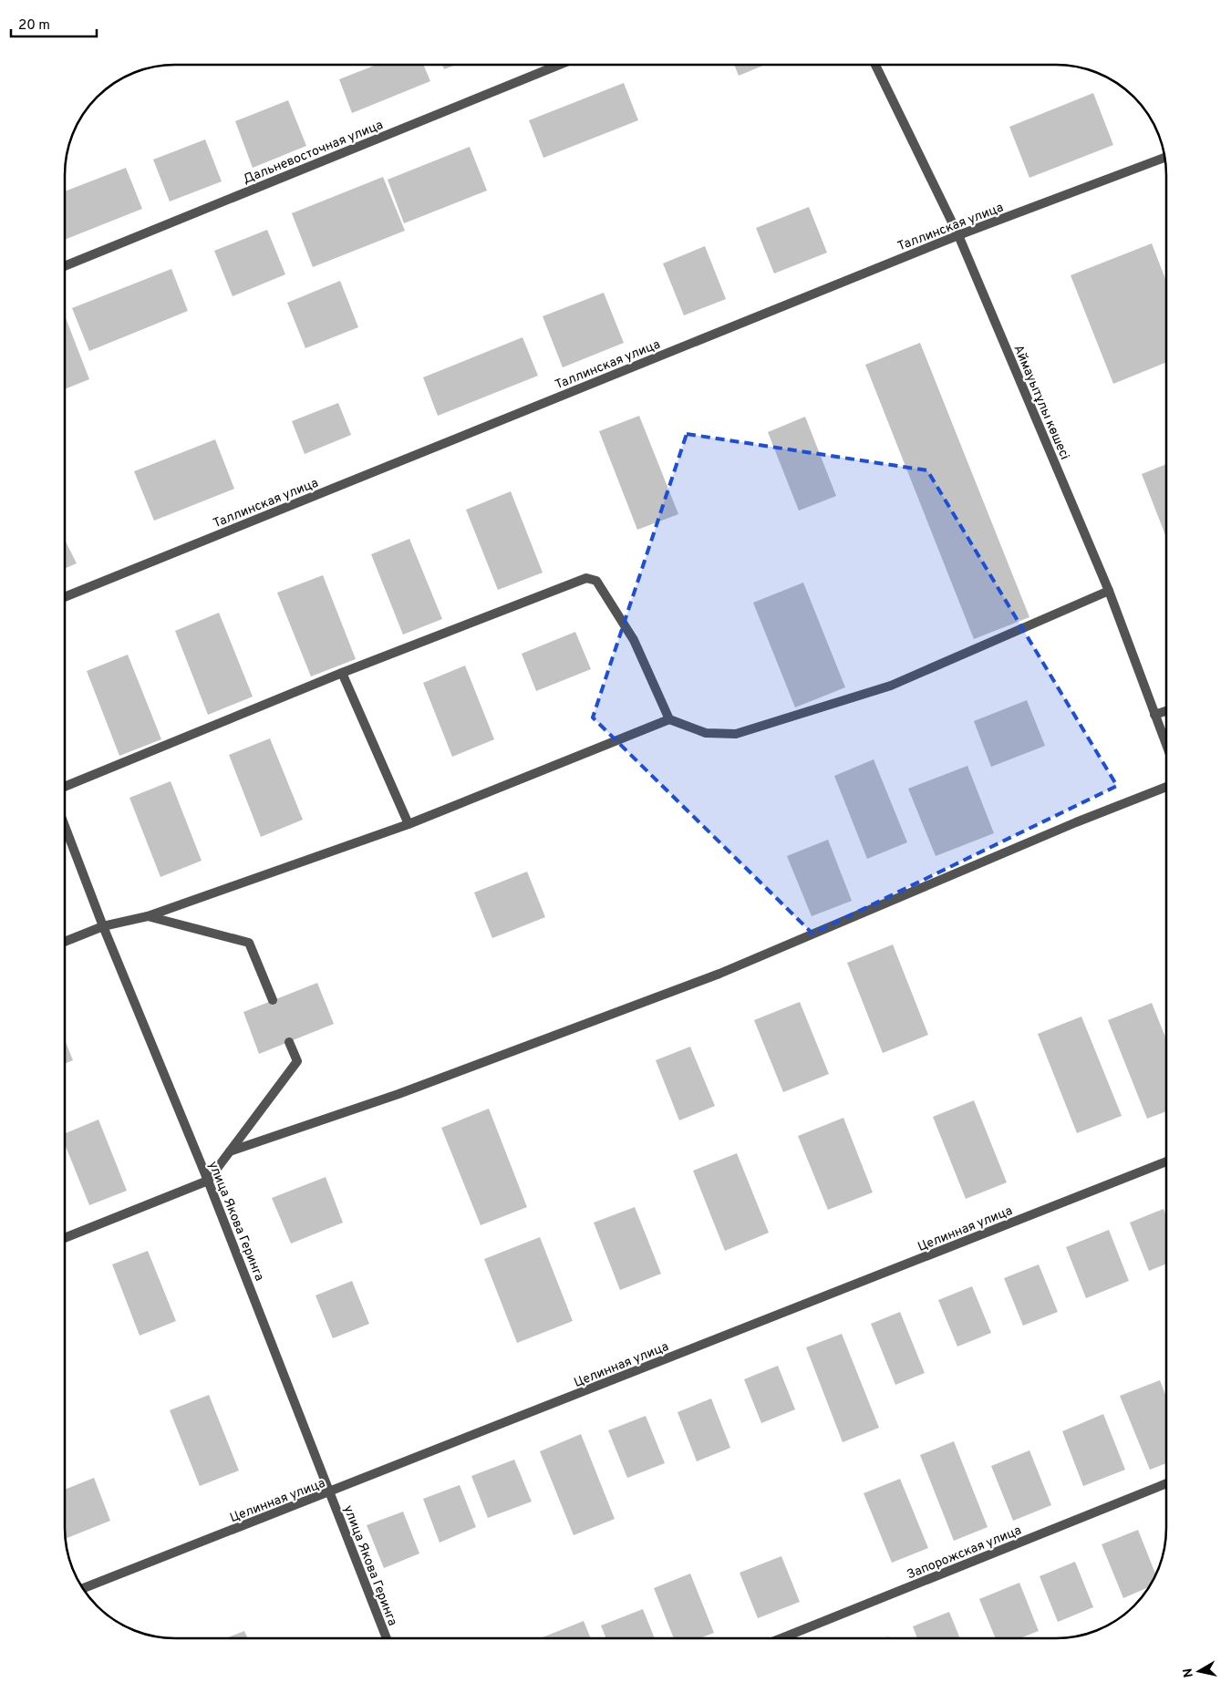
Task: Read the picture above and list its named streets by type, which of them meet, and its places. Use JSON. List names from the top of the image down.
{
  "streets": {
    "street": [
      "Дальневосточная улица",
      "Таллинская улица",
      "Аймауытұлы көшесі",
      "улица Якова Геринга",
      "Целинная улица",
      "Запорожская улица"
    ]
  },
  "crossings": [
    ["Таллинская улица", "Аймауытұлы көшесі"],
    ["улица Якова Геринга", "Целинная улица"]
  ],
  "scale_bar": "20 m",
  "north": "left"
}
